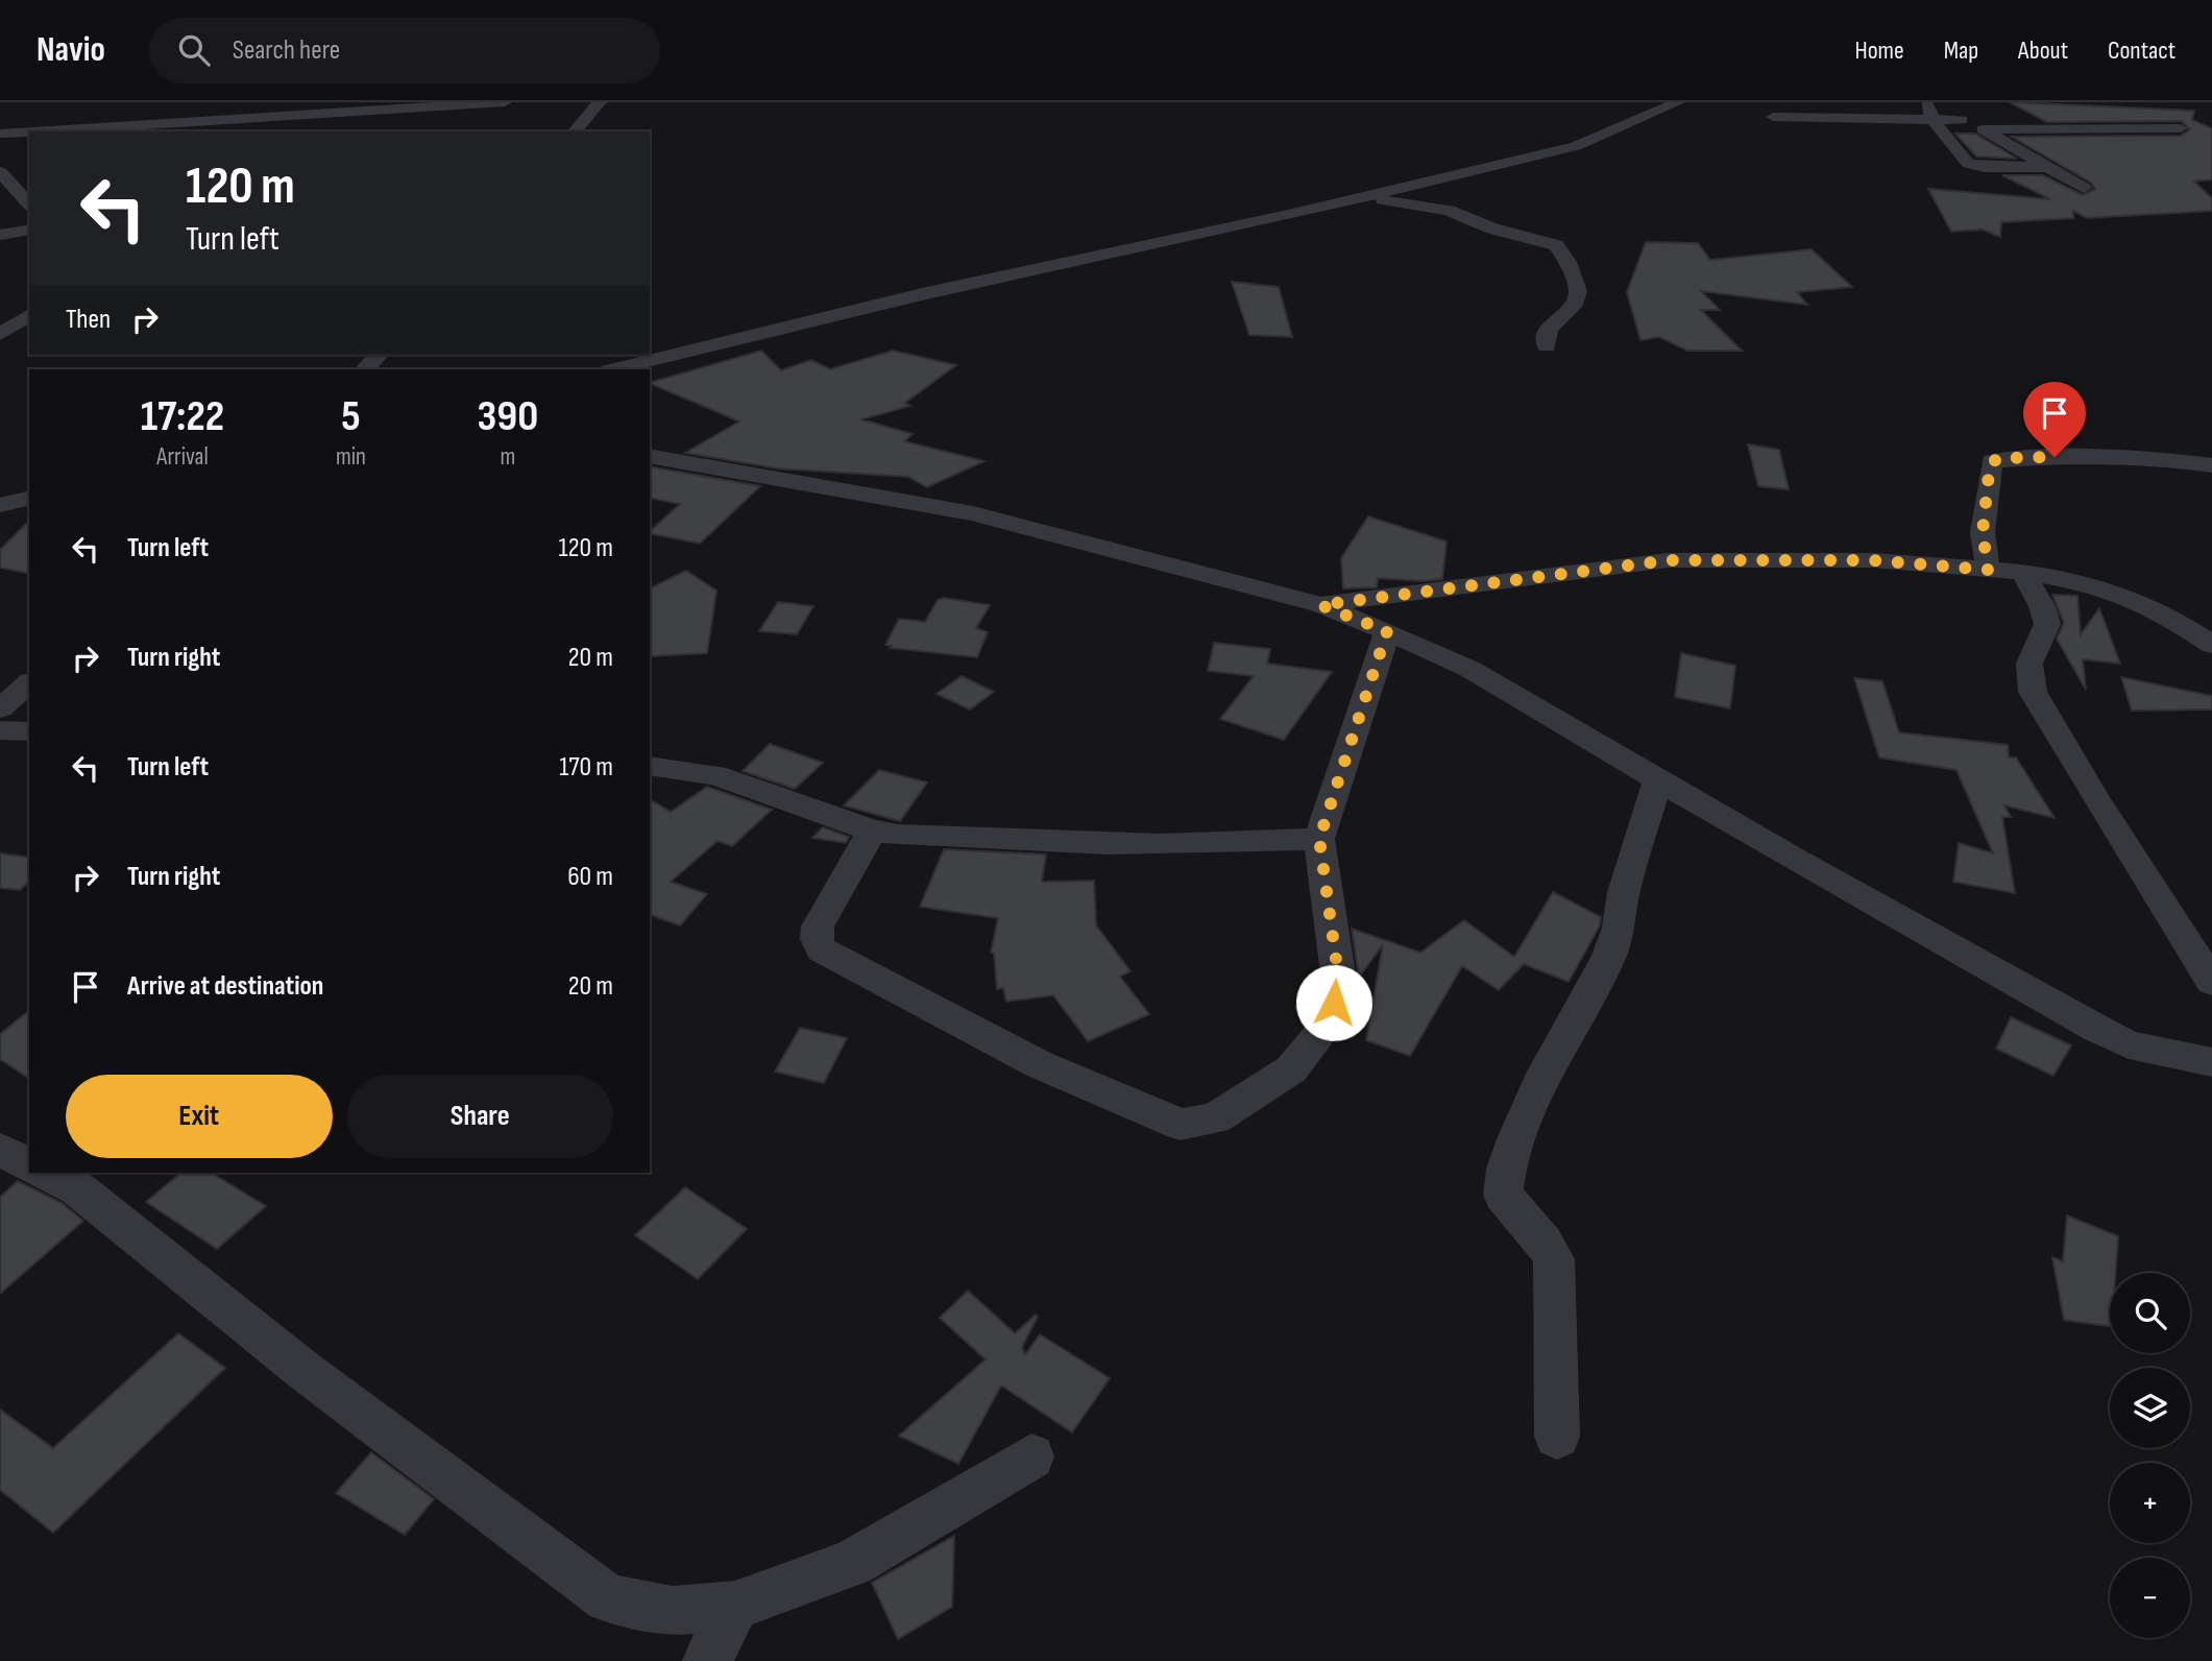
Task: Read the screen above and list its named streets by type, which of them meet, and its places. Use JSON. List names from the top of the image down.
{
  "page": {
    "header": "Navio",
    "search": "Search here",
    "nav": [
      "Home",
      "Map",
      "About",
      "Contact"
    ],
    "turn": ["120 m", "Turn left"],
    "then": "Then",
    "eta": [
      "17:22",
      "Arrival",
      "5",
      "min",
      "390",
      "m"
    ],
    "list": [
      {
        "name": "Turn left",
        "value": "120 m"
      },
      {
        "name": "Turn right",
        "value": "20 m"
      },
      {
        "name": "Turn left",
        "value": "170 m"
      },
      {
        "name": "Turn right",
        "value": "60 m"
      },
      {
        "name": "Arrive at destination",
        "value": "20 m"
      }
    ],
    "buttons": ["Exit", "Share"],
    "map_buttons": ["+", "−"]
  }
}
